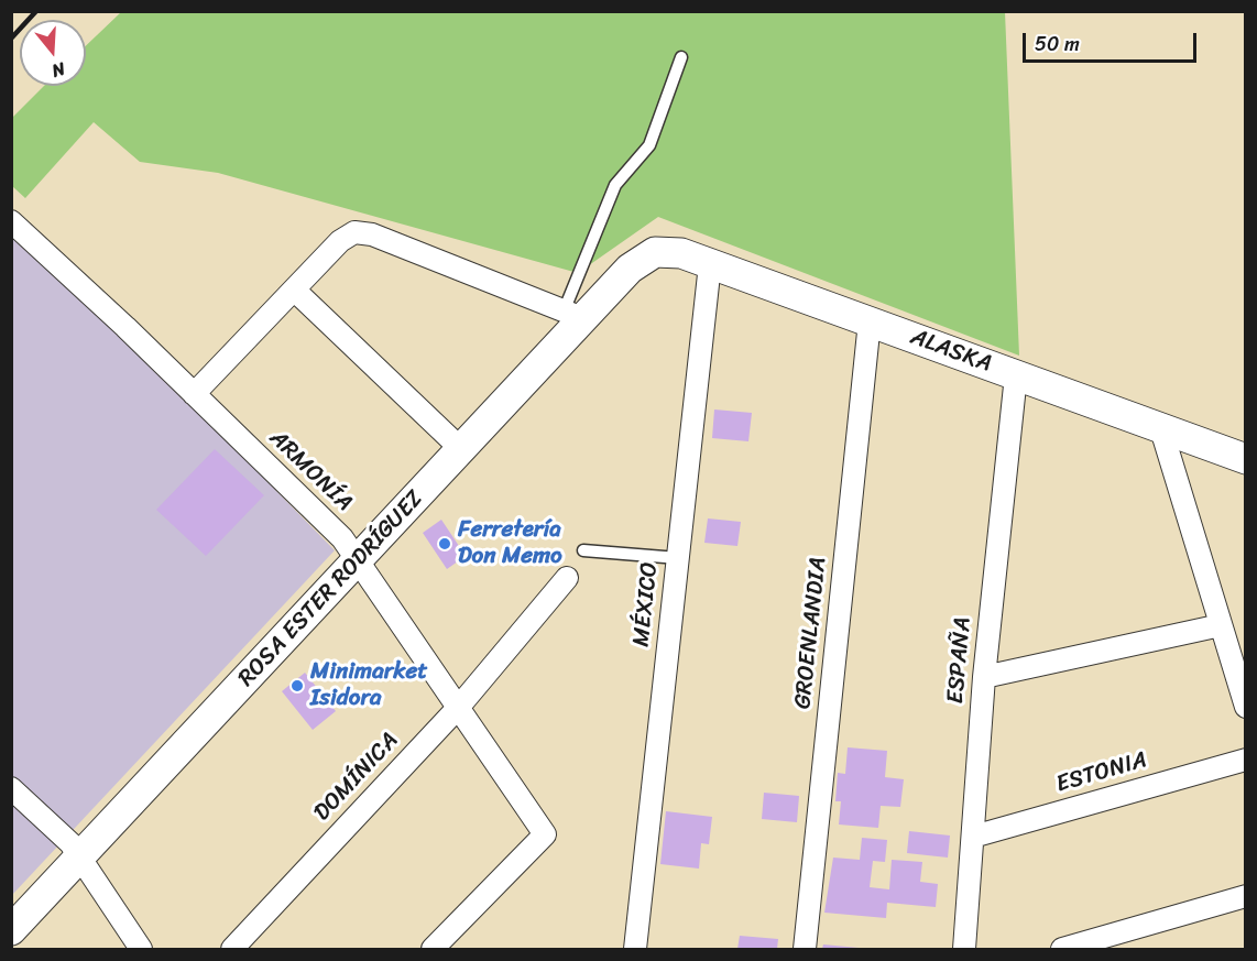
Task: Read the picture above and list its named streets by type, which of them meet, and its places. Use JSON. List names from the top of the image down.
{
  "streets": {
    "street": [
      "ALASKA",
      "ARMONÍA",
      "ROSA ESTER RODRÍGUEZ",
      "MÉXICO",
      "GROENLANDIA",
      "ESPAÑA",
      "ESTONIA",
      "DOMÍNICA"
    ]
  },
  "crossings": [
    ["ALASKA", "ROSA ESTER RODRÍGUEZ"],
    ["ALASKA", "MÉXICO"],
    ["ALASKA", "GROENLANDIA"],
    ["ALASKA", "ESPAÑA"],
    ["ARMONÍA", "ROSA ESTER RODRÍGUEZ"],
    ["ARMONÍA", "DOMÍNICA"],
    ["ESPAÑA", "ESTONIA"]
  ],
  "places": ["Ferretería Don Memo", "Minimarket Isidora"],
  "scale_bar": "50 m",
  "north": "bottom"
}
